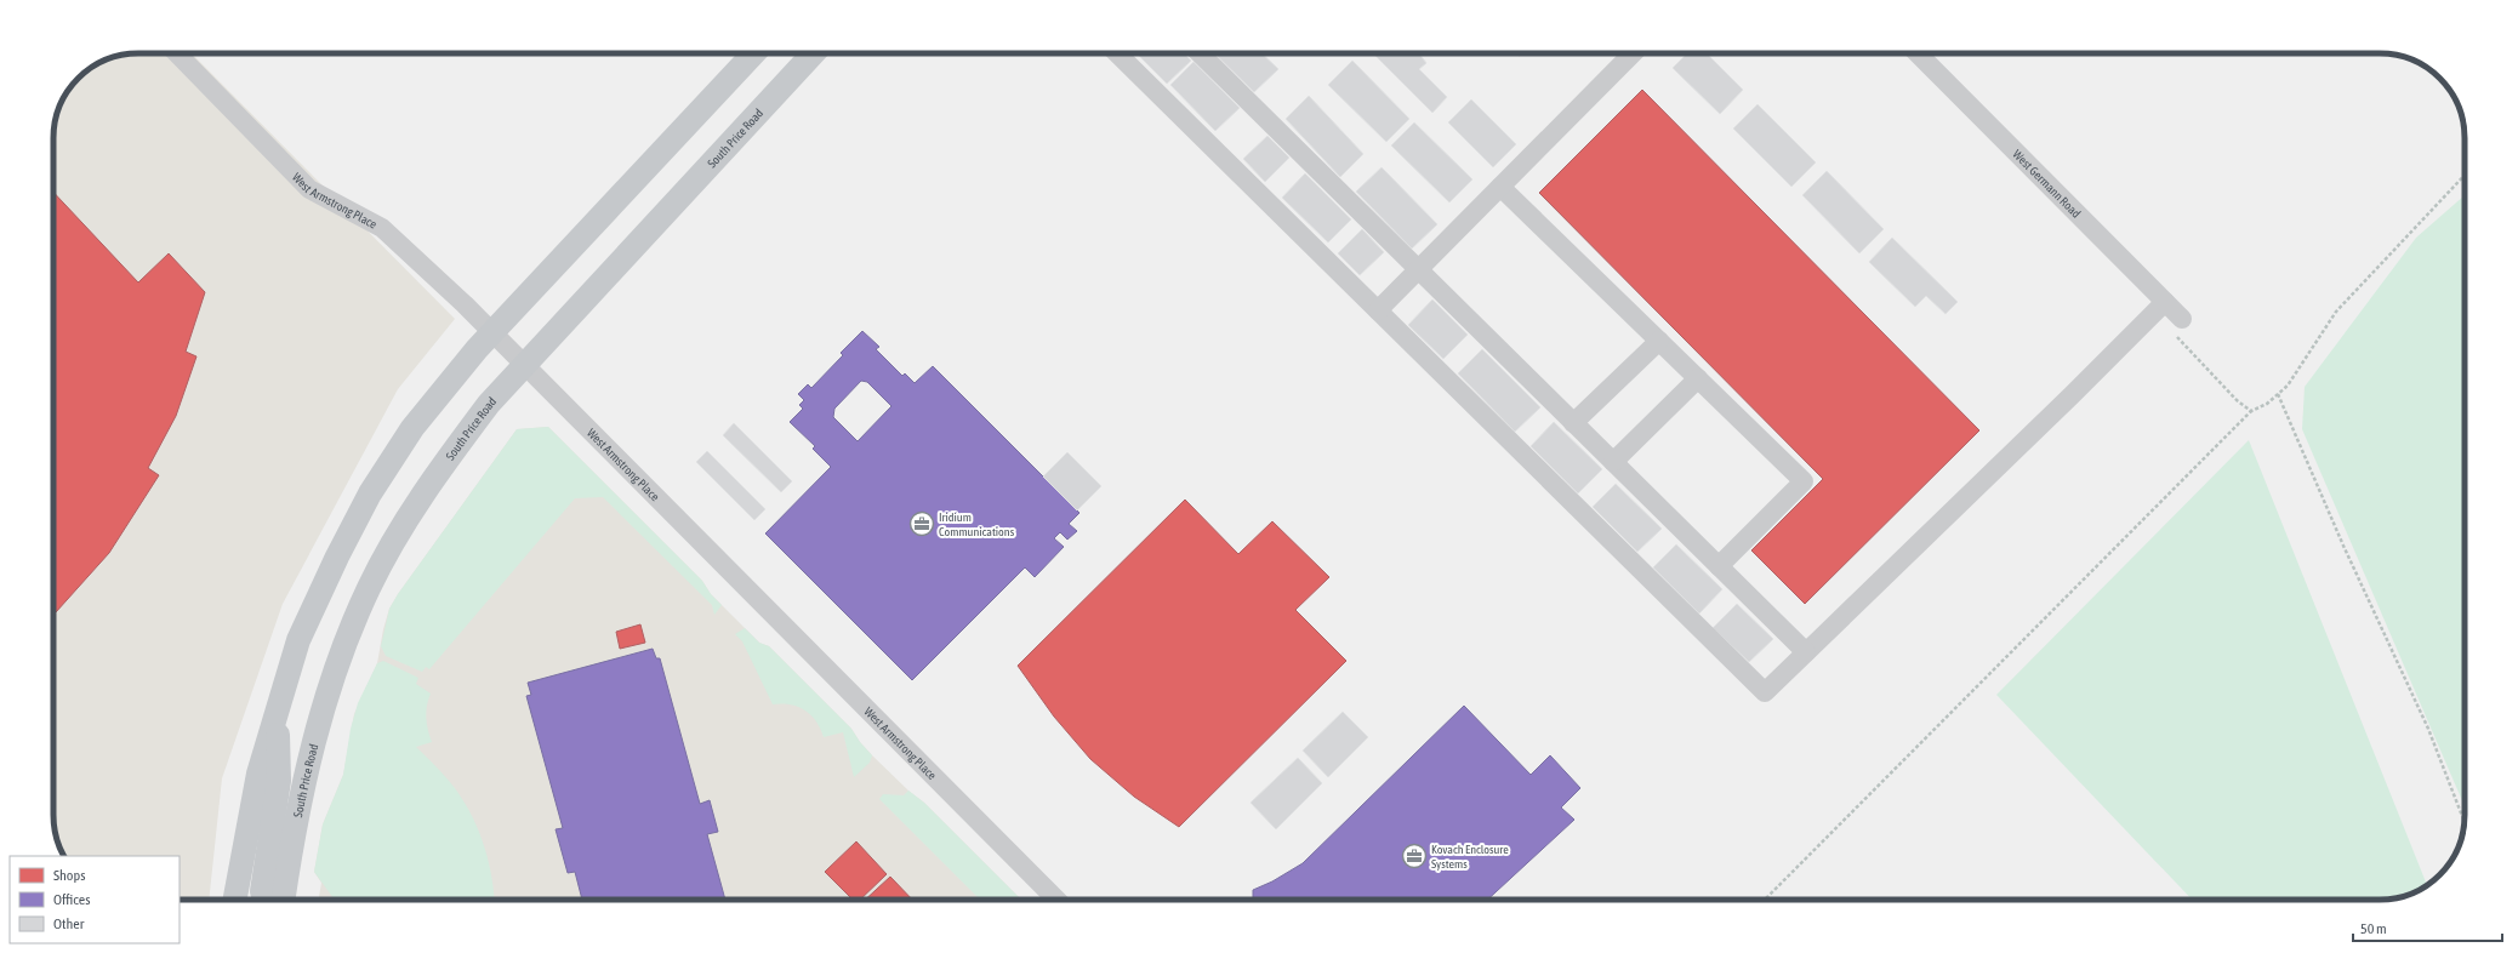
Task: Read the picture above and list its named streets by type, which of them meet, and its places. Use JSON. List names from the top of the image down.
{
  "streets": {
    "main road": ["South Price Road"],
    "street": ["West Germann Road", "West Armstrong Place"]
  },
  "crossings": [
    ["South Price Road", "West Armstrong Place"]
  ],
  "places": {
    "office": ["Iridium Communications", "Kovach Enclosure Systems"]
  },
  "legend": ["Shops", "Offices", "Other"],
  "scale_bar": "50 m"
}
